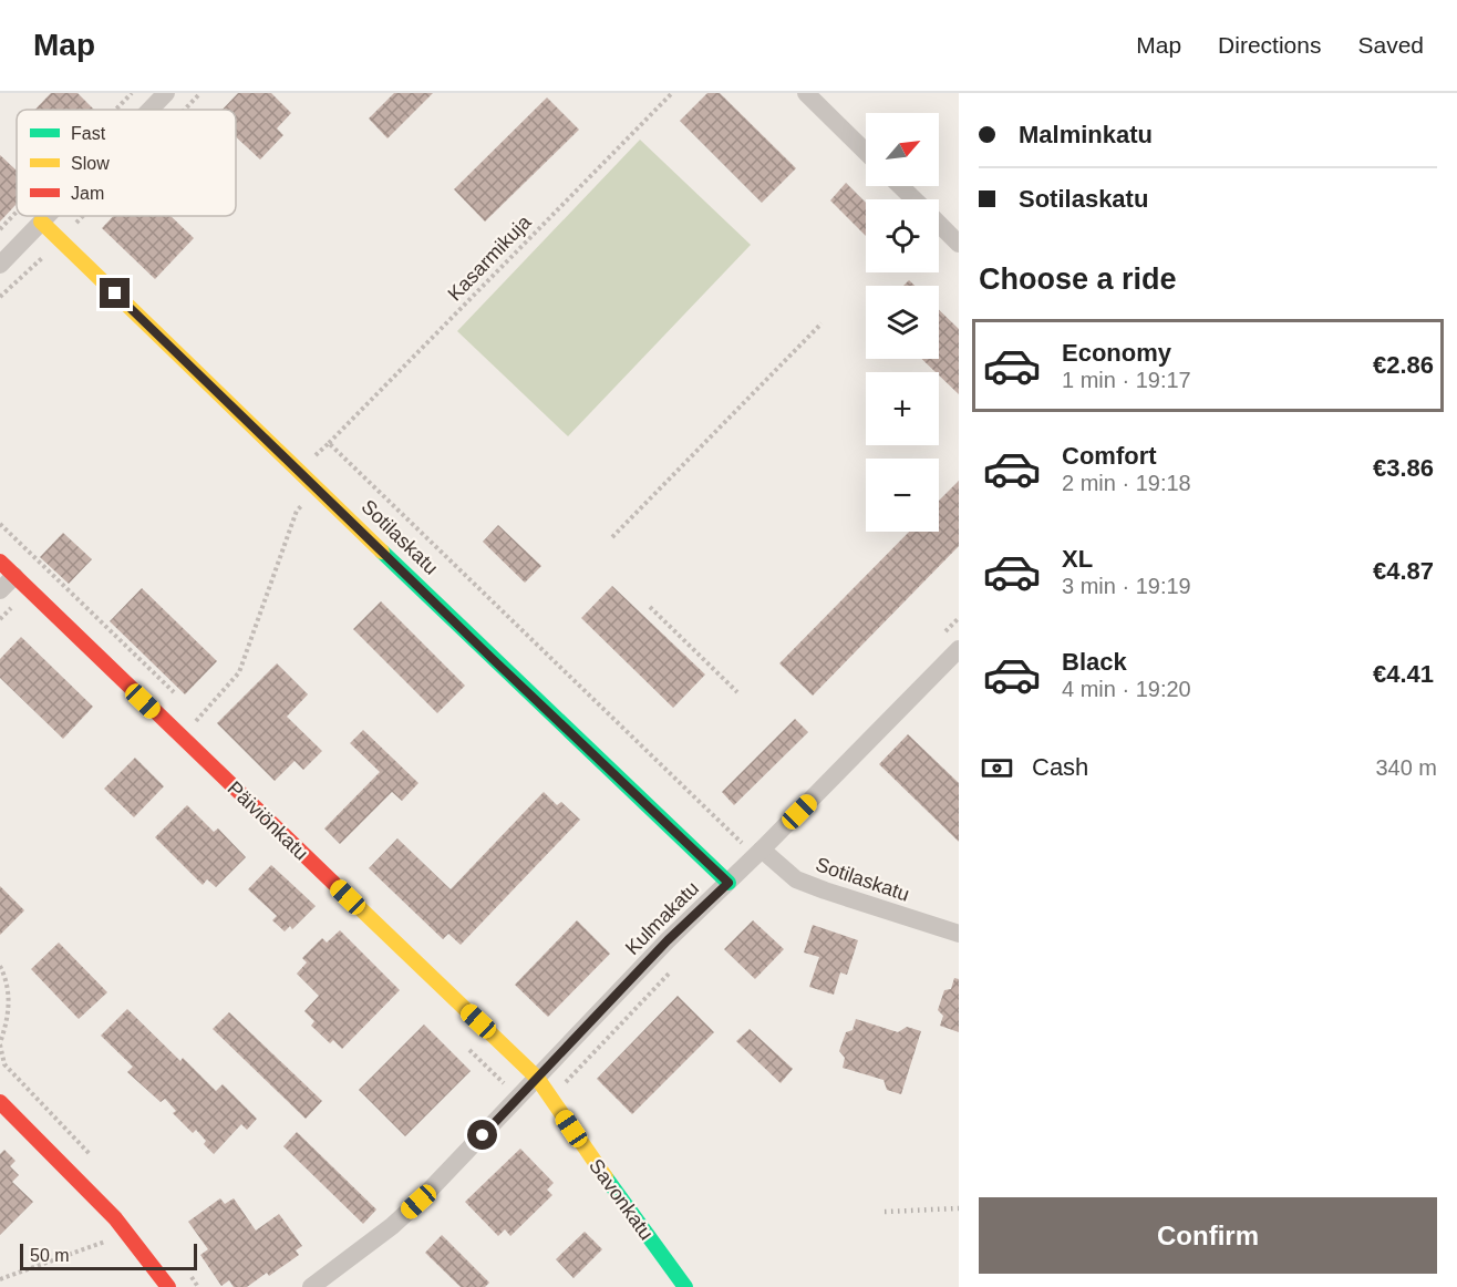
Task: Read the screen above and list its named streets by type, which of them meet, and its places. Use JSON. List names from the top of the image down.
{
  "streets": {
    "street": [
      "Sotilaskatu",
      "Päiviönkatu",
      "Kulmakatu",
      "Savonkatu"
    ],
    "path": ["Kasarmikuja"]
  },
  "crossings": [
    ["Sotilaskatu", "Kulmakatu"],
    ["Päiviönkatu", "Kulmakatu"],
    ["Päiviönkatu", "Savonkatu"],
    ["Kulmakatu", "Savonkatu"]
  ],
  "legend": ["Fast", "Slow", "Jam"],
  "scale_bar": "50 m",
  "north": "top right",
  "page": {
    "header": "Map",
    "nav": ["Map", "Directions", "Saved"],
    "banner": ["Malminkatu", "Sotilaskatu"],
    "map_buttons": ["+", "−"],
    "heading": "Choose a ride",
    "list": [
      {
        "name": "Economy",
        "note": "1 min · 19:17",
        "value": "€2.86"
      },
      {
        "name": "Comfort",
        "note": "2 min · 19:18",
        "value": "€3.86"
      },
      {
        "name": "XL",
        "note": "3 min · 19:19",
        "value": "€4.87"
      },
      {
        "name": "Black",
        "note": "4 min · 19:20",
        "value": "€4.41"
      }
    ],
    "pay": ["Cash", "340 m"],
    "buttons": "Confirm",
    "scale": "50 m"
  }
}
